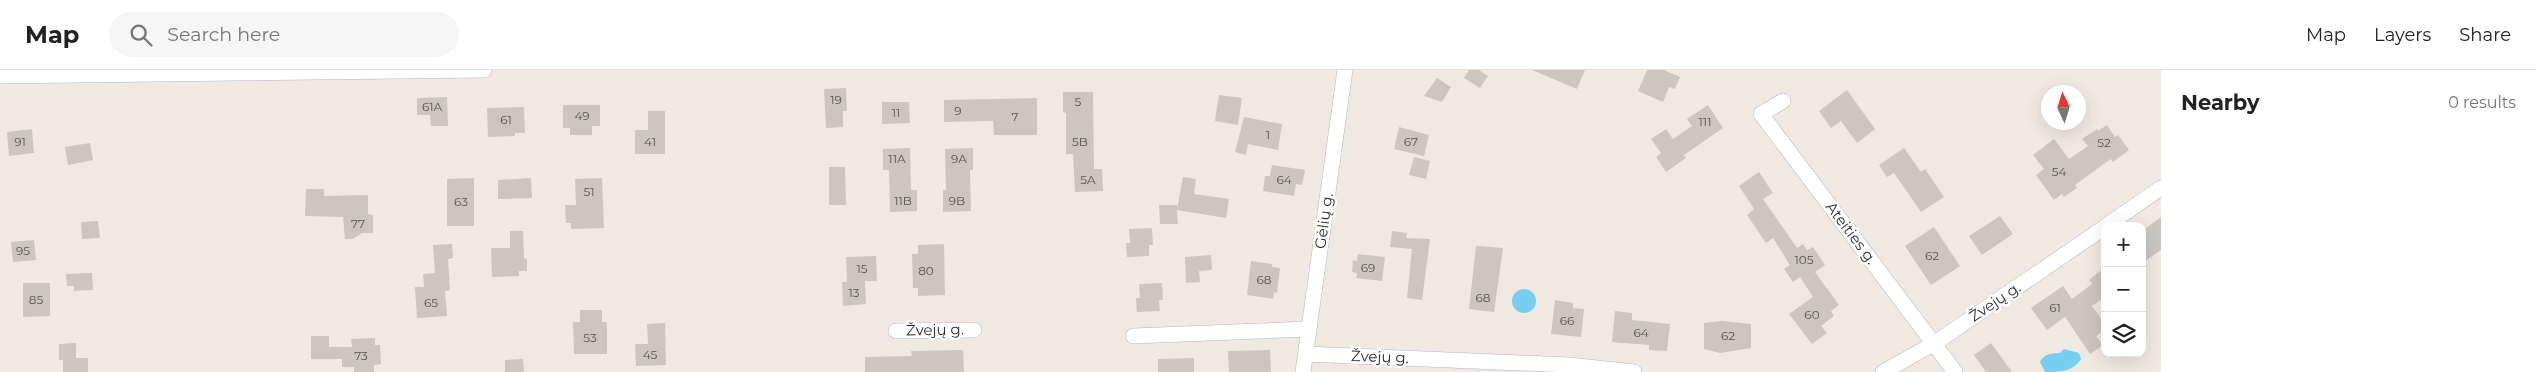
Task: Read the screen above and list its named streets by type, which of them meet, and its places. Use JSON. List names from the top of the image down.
{
  "streets": {
    "street": ["Gėlių g.", "Ateities g.", "Žvejų g."]
  },
  "crossings": [
    ["Gėlių g.", "Žvejų g."],
    ["Ateities g.", "Žvejų g."]
  ],
  "house_numbers": [
    "19",
    "5",
    "61A",
    "9",
    "11",
    "49",
    "7",
    "61",
    "111",
    "1",
    "91",
    "41",
    "5B",
    "67",
    "52",
    "11A",
    "9A",
    "54",
    "5A",
    "64",
    "51",
    "11B",
    "9B",
    "63",
    "77",
    "95",
    "62",
    "105",
    "69",
    "15",
    "80",
    "68",
    "13",
    "68",
    "85",
    "65",
    "61",
    "60",
    "66",
    "64",
    "62",
    "53",
    "45",
    "73"
  ],
  "north": "top",
  "page": {
    "header": "Map",
    "search": "Search here",
    "nav": ["Map", "Layers", "Share"],
    "heading": ["Nearby", "0 results"],
    "map_buttons": ["+", "−"]
  }
}
